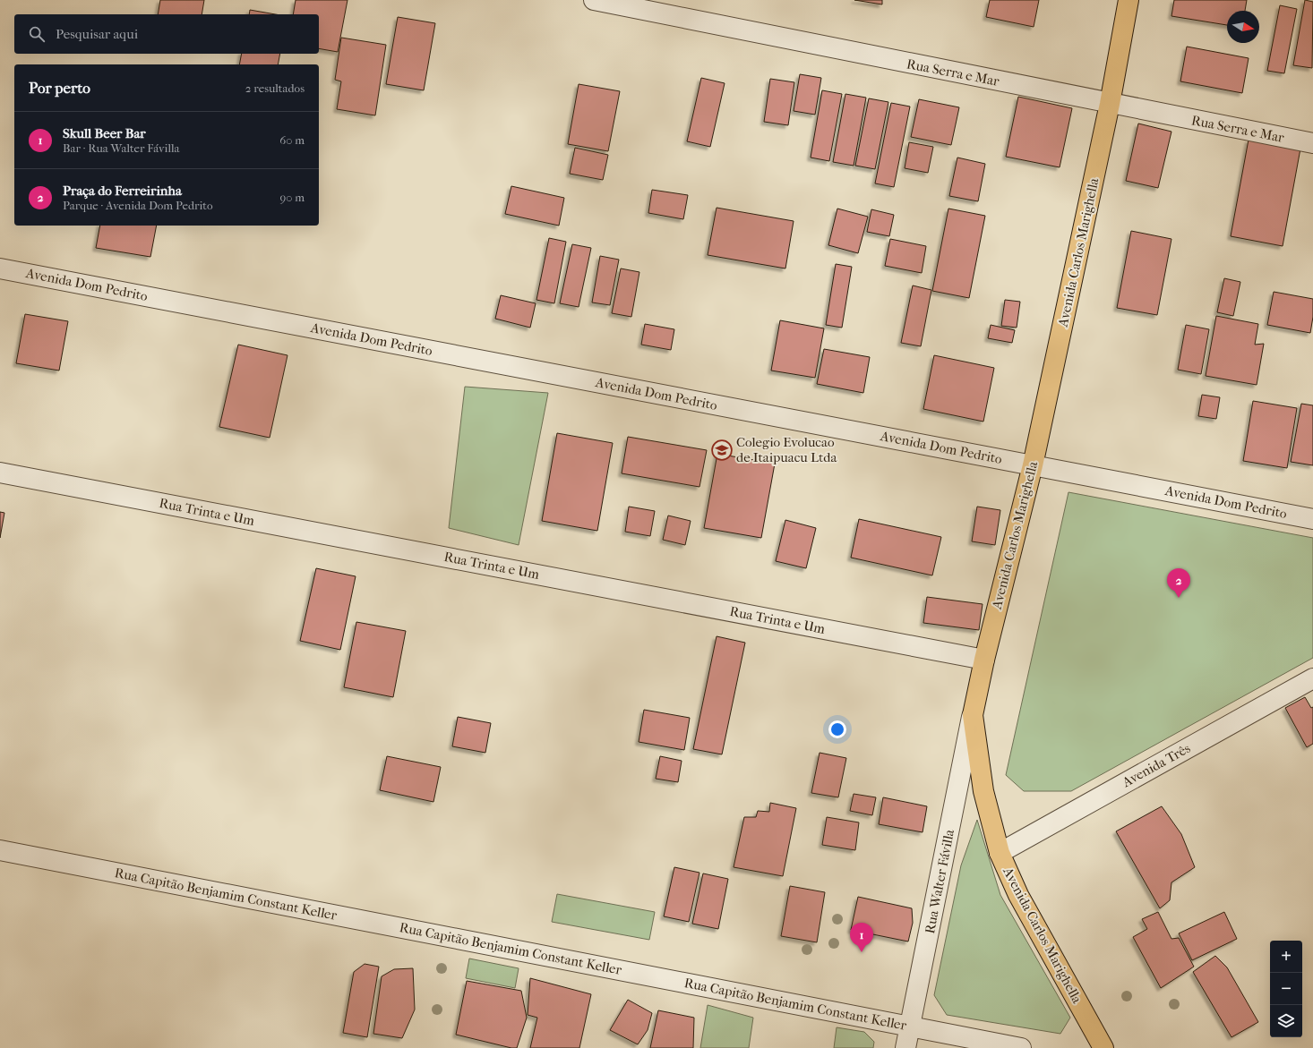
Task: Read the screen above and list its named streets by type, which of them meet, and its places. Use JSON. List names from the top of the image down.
{
  "streets": {
    "main road": ["Avenida Carlos Marighella"],
    "street": [
      "Rua Serra e Mar",
      "Avenida Dom Pedrito",
      "Rua Trinta e Um",
      "Avenida Três",
      "Rua Walter Fávilla",
      "Rua Capitão Benjamim Constant Keller"
    ]
  },
  "crossings": [
    ["Rua Serra e Mar", "Avenida Carlos Marighella"],
    ["Avenida Carlos Marighella", "Avenida Dom Pedrito"],
    ["Avenida Carlos Marighella", "Rua Trinta e Um"],
    ["Avenida Carlos Marighella", "Avenida Três"],
    ["Avenida Carlos Marighella", "Rua Walter Fávilla"],
    ["Rua Walter Fávilla", "Rua Capitão Benjamim Constant Keller"]
  ],
  "places": {
    "school or university": ["Colegio Evolucao de Itaipuacu Ltda"]
  },
  "north": "right",
  "page": {
    "search": "Pesquisar aqui",
    "heading": ["Por perto", "2 resultados"],
    "list": [
      {
        "mark": "1",
        "name": "Skull Beer Bar",
        "note": "Bar · Rua Walter Fávilla",
        "value": "60 m"
      },
      {
        "mark": "2",
        "name": "Praça do Ferreirinha",
        "note": "Parque · Avenida Dom Pedrito",
        "value": "90 m"
      }
    ],
    "pins": ["2", "1"],
    "map_buttons": ["+", "−"]
  }
}
